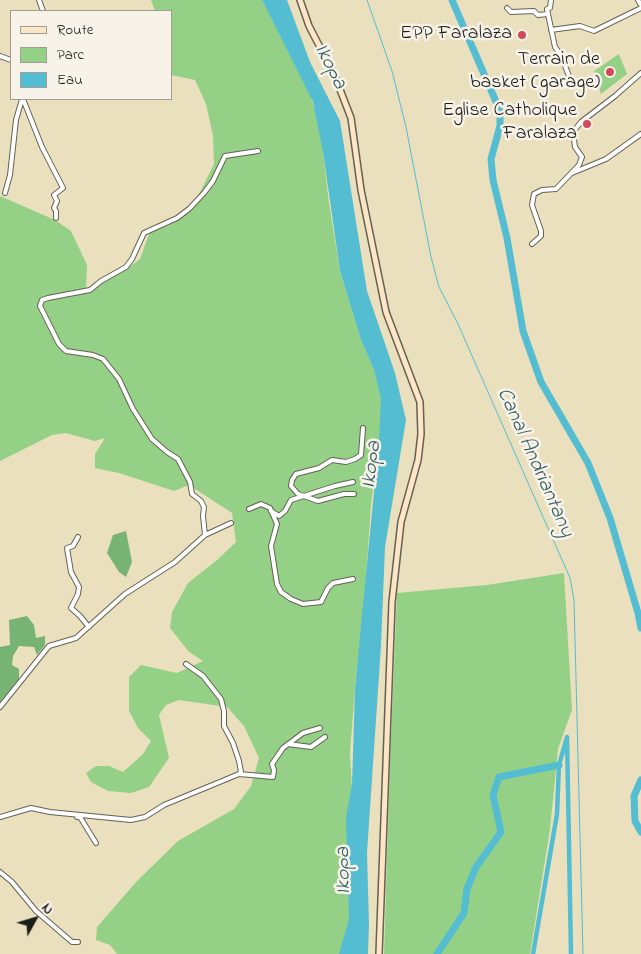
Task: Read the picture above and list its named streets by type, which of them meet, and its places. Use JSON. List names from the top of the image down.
{
  "water": ["Ikopa", "Canal Andriantany"],
  "places": ["EPP Faralaza", "Terrain de basket (garage)", "Eglise Catholique Faralaza"],
  "legend": ["Route", "Parc", "Eau"],
  "north": "top right"
}
